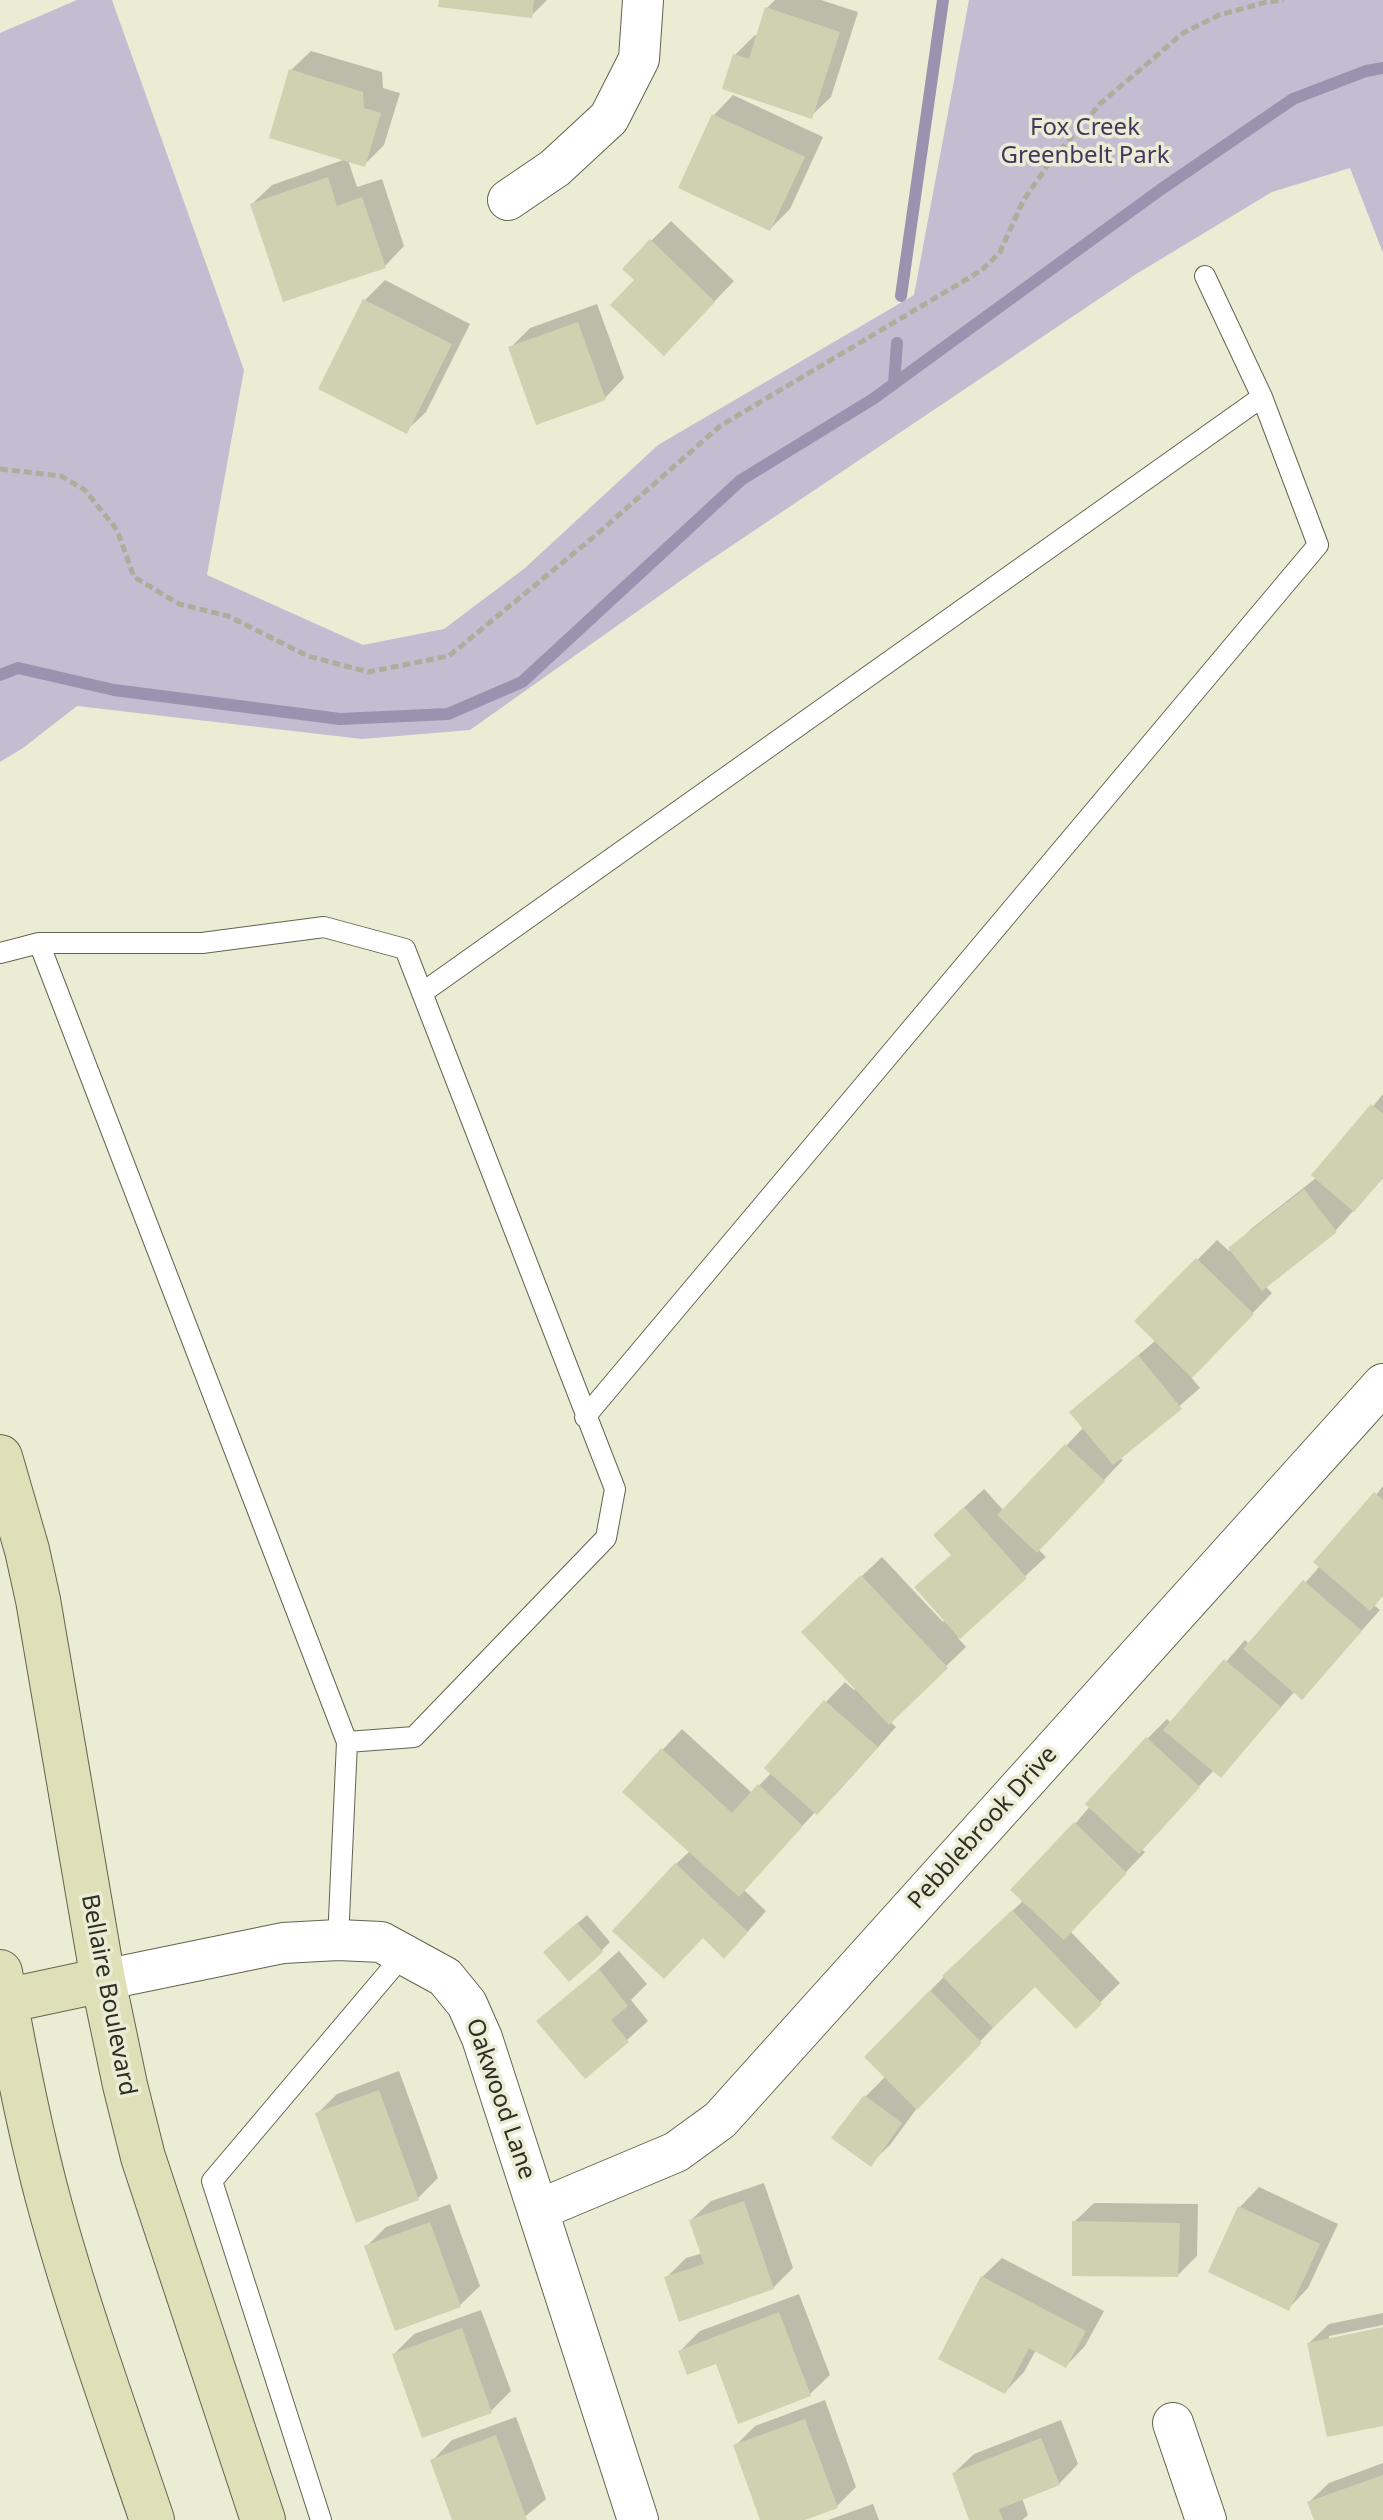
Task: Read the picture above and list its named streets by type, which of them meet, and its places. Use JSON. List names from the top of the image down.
{
  "streets": {
    "main road": ["Bellaire Boulevard"],
    "street": ["Pebblebrook Drive", "Oakwood Lane"]
  },
  "crossings": [
    ["Pebblebrook Drive", "Oakwood Lane"],
    ["Bellaire Boulevard", "Oakwood Lane"]
  ],
  "parks": ["Fox Creek Greenbelt Park"]
}
